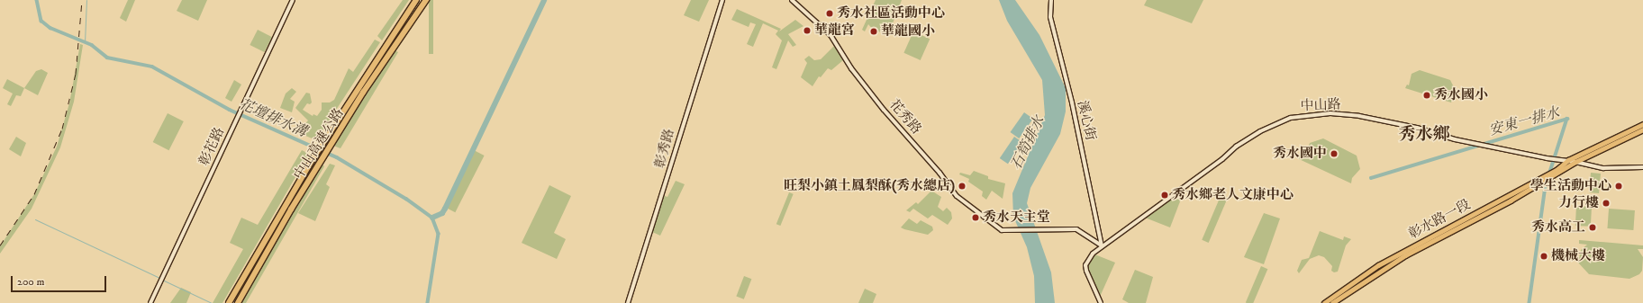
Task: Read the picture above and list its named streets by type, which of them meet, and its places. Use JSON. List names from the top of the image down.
{
  "streets": {
    "highway": ["中山高速公路"],
    "main road": ["彰水路一段"],
    "street": [
      "中山路",
      "花秀路",
      "溪心街",
      "彰花路",
      "彰秀路"
    ]
  },
  "crossings": [
    ["中山路", "花秀路"],
    ["中山路", "溪心街"],
    ["中山路", "彰水路一段"],
    ["花秀路", "溪心街"]
  ],
  "districts": ["秀水鄉"],
  "water": ["花壇排水溝", "安東一排水", "石筍排水"],
  "places": [
    "秀水社區活動中心",
    "華龍宮",
    "華龍國小",
    "秀水國小",
    "秀水國中",
    "旺梨小鎮土鳳梨酥(秀水總店)",
    "學生活動中心",
    "秀水鄉老人文康中心",
    "力行樓",
    "秀水天主堂",
    "秀水高工",
    "機械大樓"
  ],
  "scale_bar": "200 m"
}
